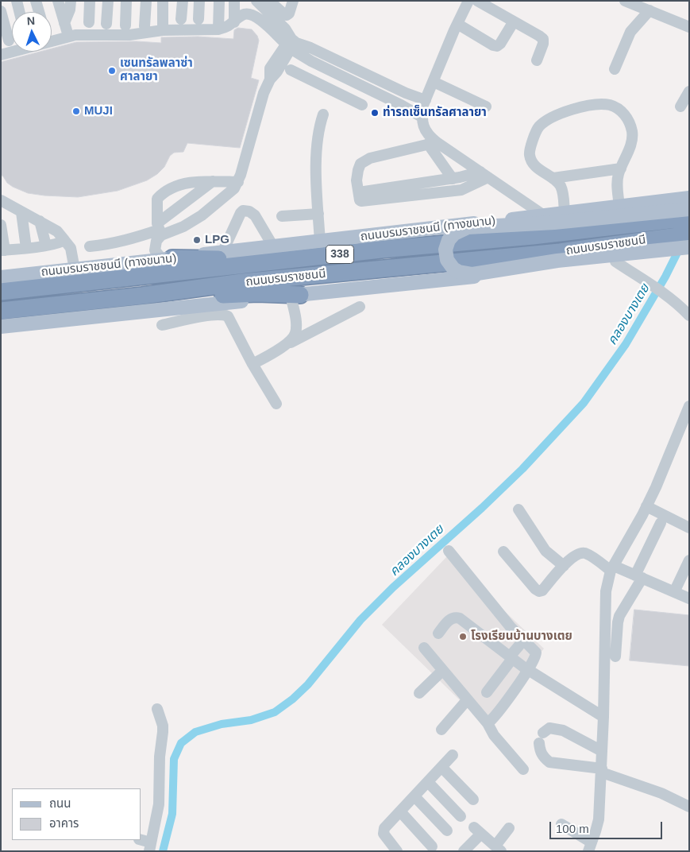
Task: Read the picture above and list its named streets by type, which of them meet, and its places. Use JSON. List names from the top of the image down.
{
  "streets": {
    "highway": ["ถนนบรมราชชนนี", "338"],
    "main road": ["ถนนบรมราชชนนี (ทางขนาน)"]
  },
  "crossings": [
    ["ถนนบรมราชชนนี (ทางขนาน)", "ถนนบรมราชชนนี"]
  ],
  "water": ["คลองบางเตย"],
  "places": [
    "เซนทรัลพลาซ่า ศาลายา",
    "MUJI",
    "ท่ารถเซ็นทรัลศาลายา",
    "LPG",
    "โรงเรียนบ้านบางเตย"
  ],
  "legend": ["ถนน", "อาคาร"],
  "scale_bar": "100 m",
  "north": "top"
}
